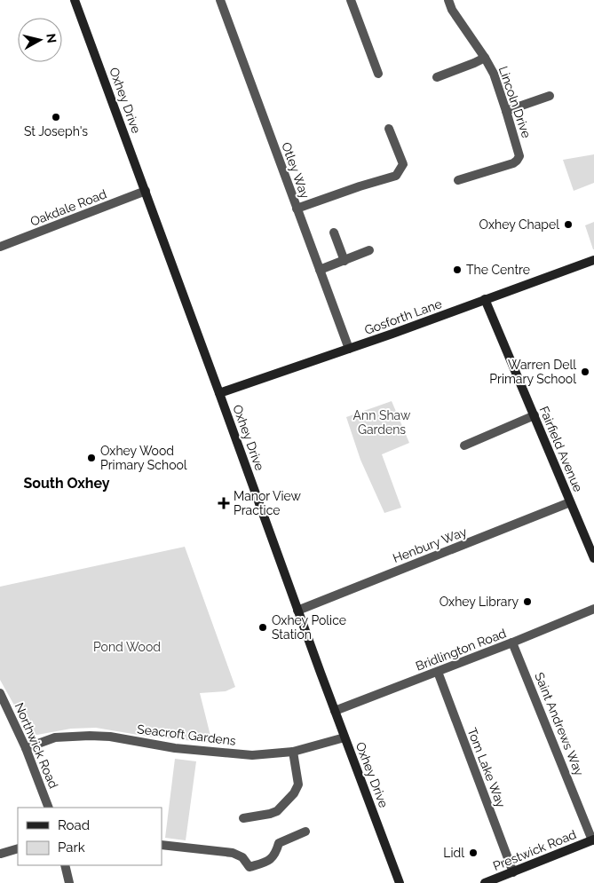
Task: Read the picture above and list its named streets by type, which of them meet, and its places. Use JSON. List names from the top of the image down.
{
  "streets": {
    "street": [
      "Oxhey Drive",
      "Lincoln Drive",
      "Otley Way",
      "Oakdale Road",
      "Gosforth Lane",
      "Fairfield Avenue",
      "Henbury Way",
      "Bridlington Road",
      "Saint Andrews Way",
      "Seacroft Gardens",
      "Northwick Road",
      "Tom Lake Way",
      "Prestwick Road"
    ]
  },
  "crossings": [
    ["Oxhey Drive", "Oakdale Road"],
    ["Oxhey Drive", "Gosforth Lane"],
    ["Oxhey Drive", "Henbury Way"],
    ["Oxhey Drive", "Bridlington Road"],
    ["Oxhey Drive", "Seacroft Gardens"],
    ["Otley Way", "Gosforth Lane"],
    ["Gosforth Lane", "Fairfield Avenue"],
    ["Fairfield Avenue", "Henbury Way"],
    ["Bridlington Road", "Saint Andrews Way"],
    ["Bridlington Road", "Tom Lake Way"],
    ["Saint Andrews Way", "Prestwick Road"],
    ["Seacroft Gardens", "Northwick Road"],
    ["Tom Lake Way", "Prestwick Road"]
  ],
  "districts": ["South Oxhey"],
  "parks": ["Ann Shaw Gardens", "Pond Wood"],
  "places": {
    "other": [
      "St Joseph's",
      "Oxhey Chapel",
      "The Centre",
      "Warren Dell Primary School",
      "Oxhey Wood Primary School",
      "Oxhey Library",
      "Oxhey Police Station",
      "Lidl"
    ],
    "health": ["Manor View Practice"]
  },
  "legend": ["Road", "Park"],
  "north": "right"
}
